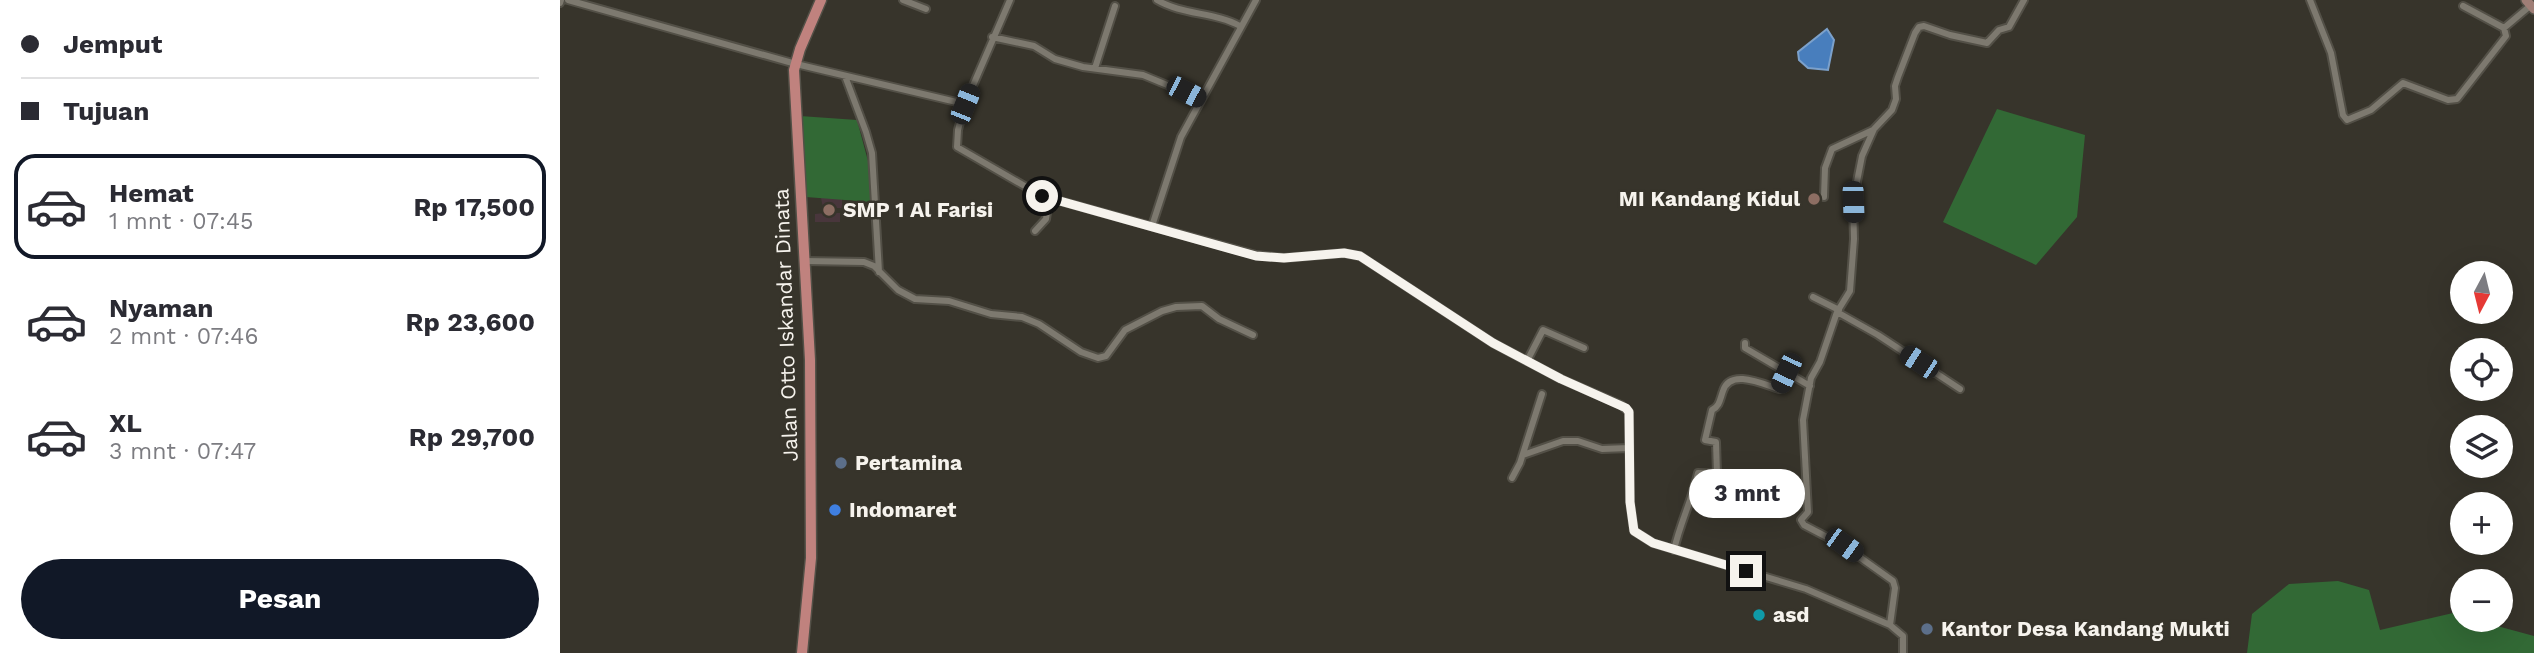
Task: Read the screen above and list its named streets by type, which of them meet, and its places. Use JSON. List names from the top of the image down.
{
  "streets": {
    "main road": ["Jalan Otto Iskandar Dinata"]
  },
  "places": [
    "MI Kandang Kidul",
    "SMP 1 Al Farisi",
    "Pertamina",
    "Indomaret",
    "asd",
    "Kantor Desa Kandang Mukti"
  ],
  "north": "bottom",
  "page": {
    "banner": ["Jemput", "Tujuan"],
    "list": [
      {
        "name": "Hemat",
        "note": "1 mnt · 07:45",
        "value": "Rp 17,500"
      },
      {
        "name": "Nyaman",
        "note": "2 mnt · 07:46",
        "value": "Rp 23,600"
      },
      {
        "name": "XL",
        "note": "3 mnt · 07:47",
        "value": "Rp 29,700"
      }
    ],
    "map_buttons": ["+", "−"],
    "bubble": "3 mnt",
    "buttons": "Pesan"
  }
}
